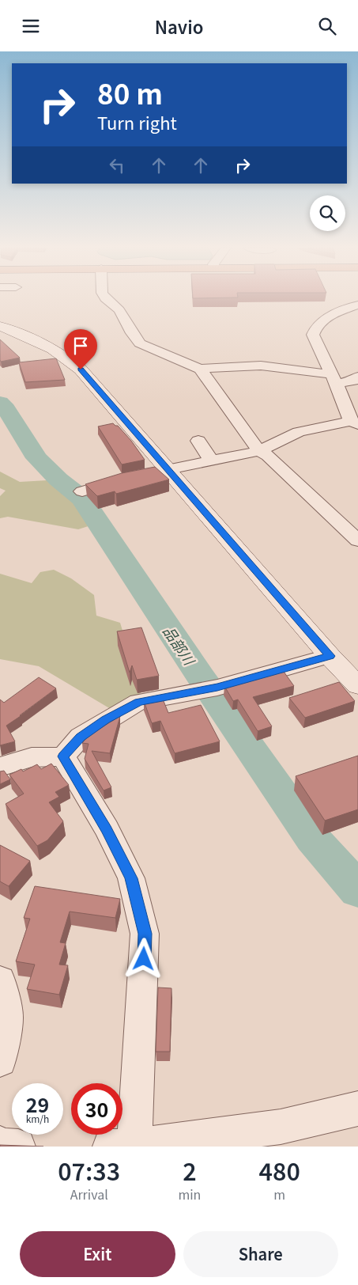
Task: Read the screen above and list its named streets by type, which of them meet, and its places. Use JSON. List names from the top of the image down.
{
  "water": ["品部川"],
  "page": {
    "header": "Navio",
    "turn": ["80 m", "Turn right"],
    "speed": "29 km/h",
    "limit": "30",
    "eta": [
      "07:33",
      "Arrival",
      "2",
      "min",
      "480",
      "m"
    ],
    "buttons": ["Exit", "Share"]
  }
}
